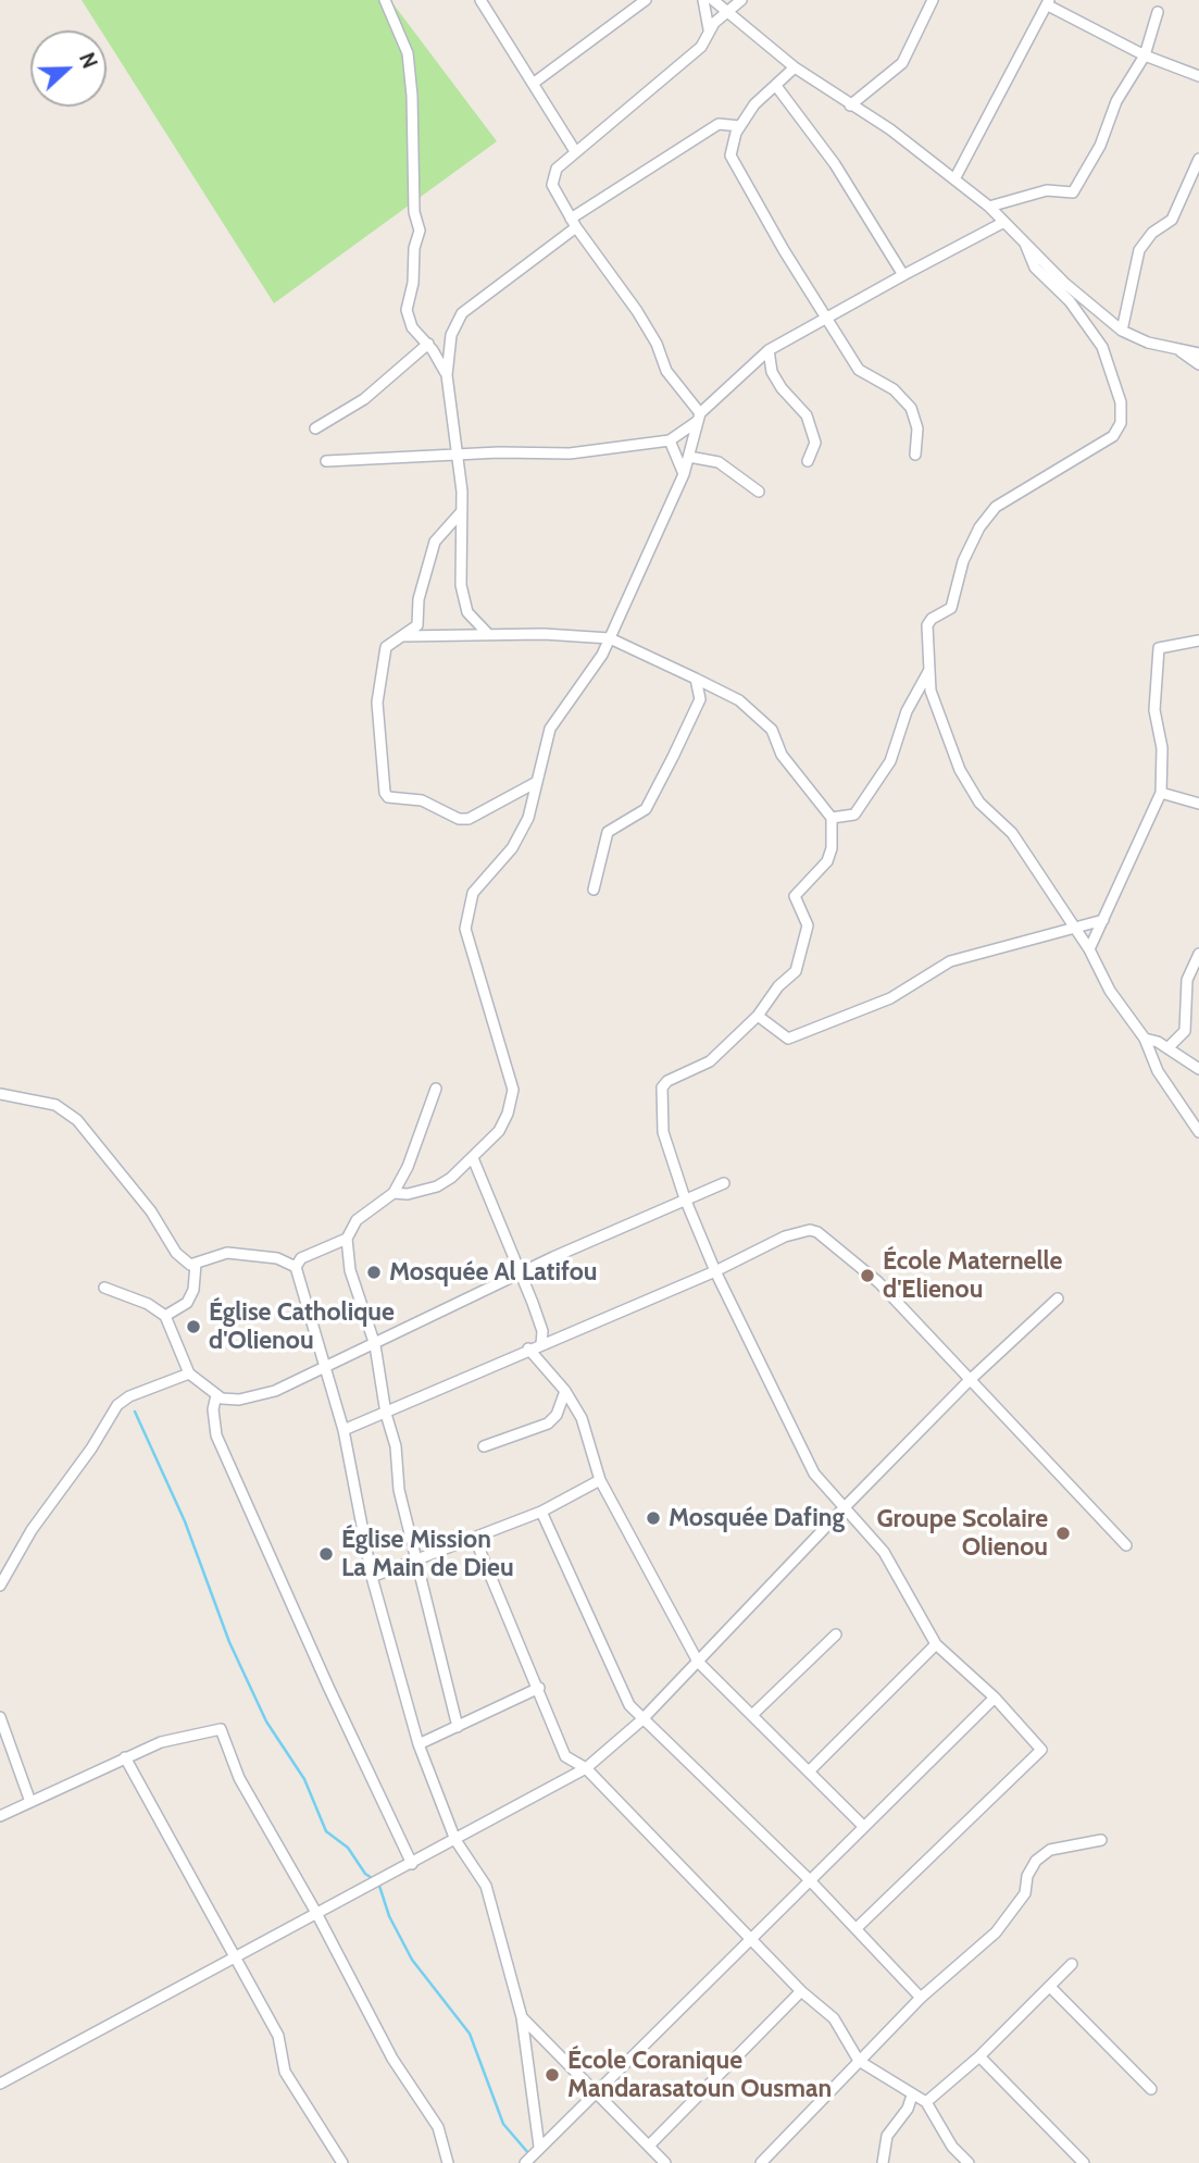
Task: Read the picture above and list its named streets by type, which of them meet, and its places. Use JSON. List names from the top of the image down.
{
  "places": [
    "Mosquée Al Latifou",
    "École Maternelle d'Elienou",
    "Église Catholique d'Olienou",
    "Mosquée Dafing",
    "Groupe Scolaire Olienou",
    "Église Mission La Main de Dieu",
    "École Coranique Mandarasatoun Ousman"
  ],
  "north": "right"
}
